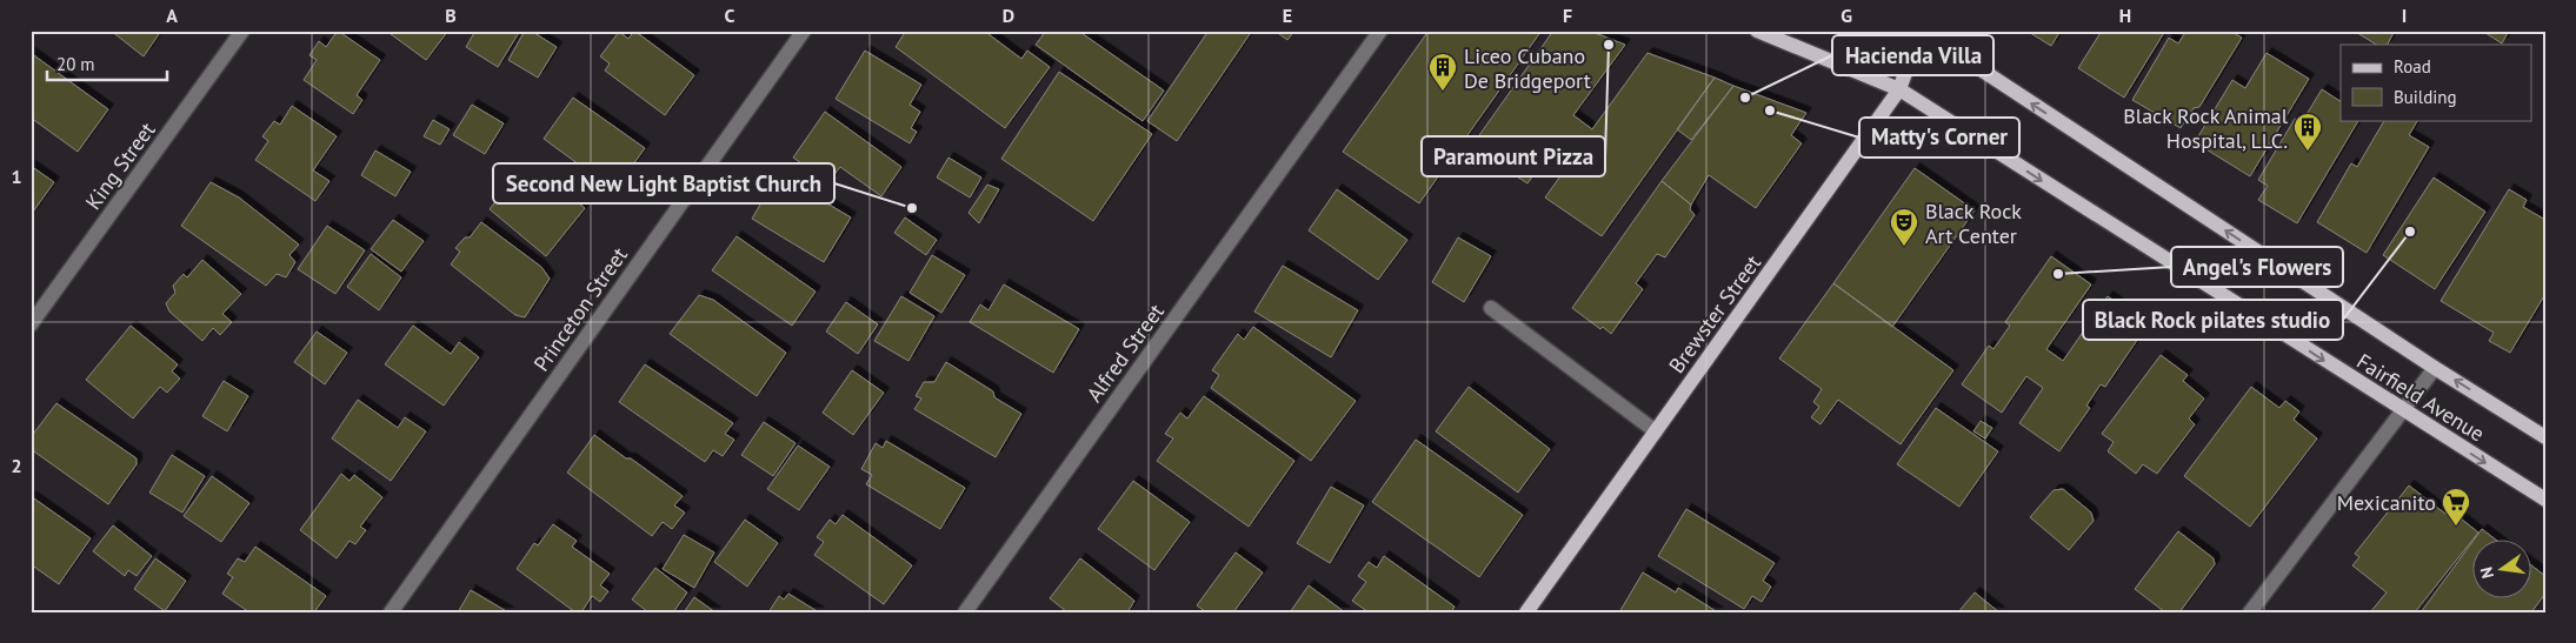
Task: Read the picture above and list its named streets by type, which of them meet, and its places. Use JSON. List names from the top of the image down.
{
  "streets": {
    "main road": ["Brewster Street", "Fairfield Avenue"],
    "street": ["King Street", "Princeton Street", "Alfred Street"]
  },
  "crossings": [
    ["Brewster Street", "Fairfield Avenue"]
  ],
  "places": {
    "other": [
      "Paramount Pizza",
      "Hacienda Villa",
      "Matty's Corner",
      "Second New Light Baptist Church",
      "Black Rock pilates studio",
      "Angel's Flowers"
    ],
    "building": ["Liceo Cubano De Bridgeport", "Black Rock Animal Hospital, LLC."],
    "theatre": ["Black Rock Art Center"],
    "supermarket": ["Mexicanito"]
  },
  "legend": ["Road", "Building"],
  "scale_bar": "20 m",
  "north": "left",
  "grid": {
    "columns": [
      "A",
      "B",
      "C",
      "D",
      "E",
      "F",
      "G",
      "H",
      "I"
    ],
    "rows": ["1", "2"]
  }
}
